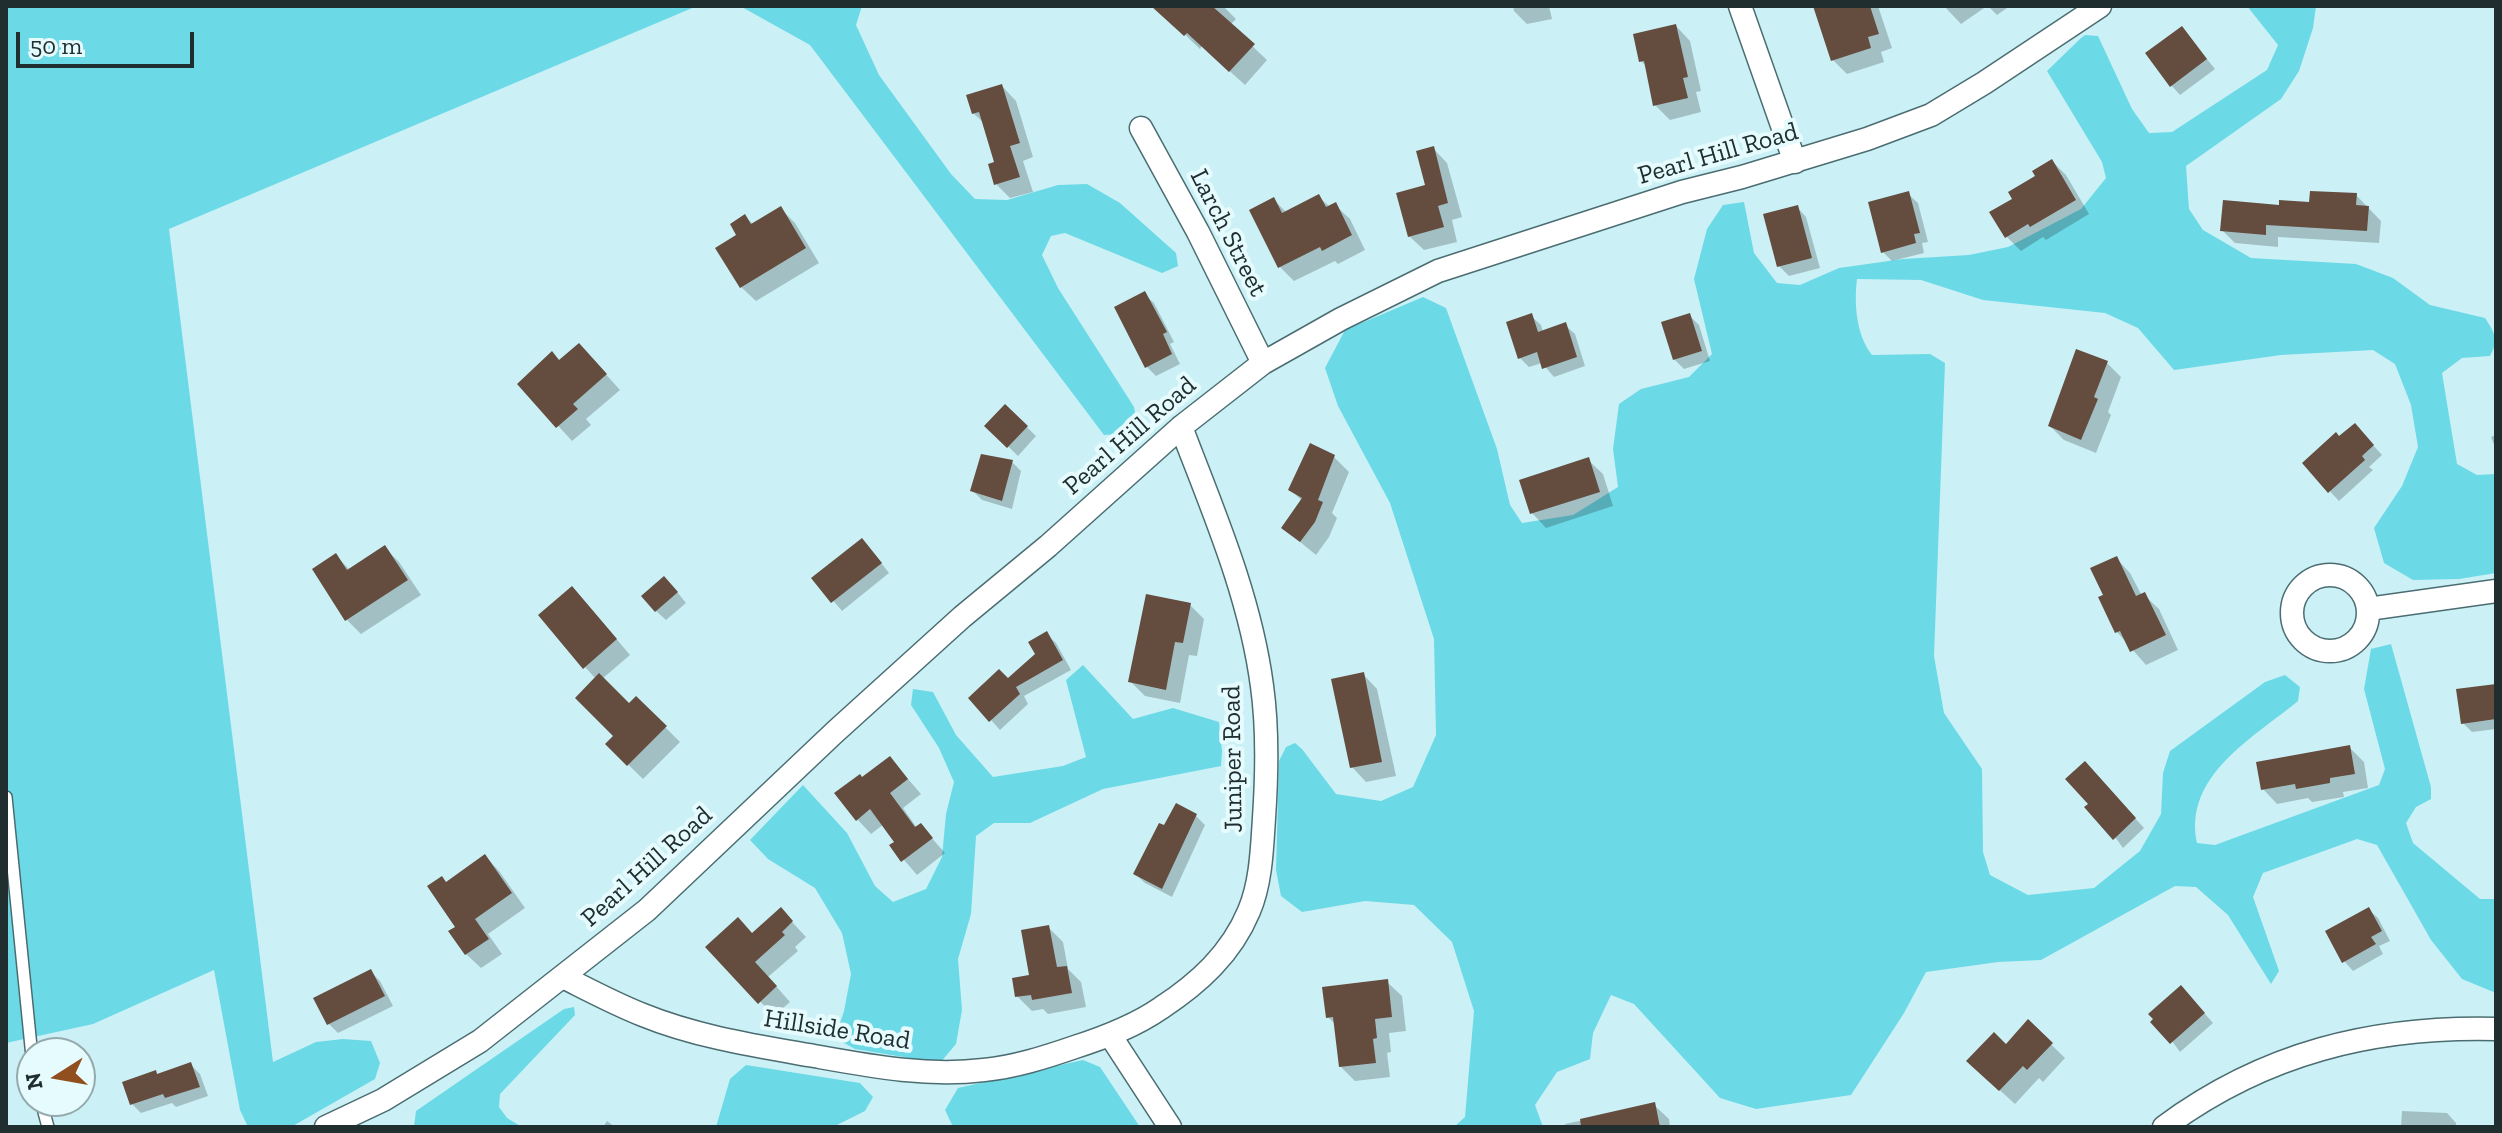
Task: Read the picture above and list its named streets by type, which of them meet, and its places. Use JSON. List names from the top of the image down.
{
  "streets": {
    "street": [
      "Pearl Hill Road",
      "Larch Street",
      "Juniper Road",
      "Hillside Road"
    ]
  },
  "crossings": [
    ["Pearl Hill Road", "Larch Street"],
    ["Pearl Hill Road", "Juniper Road"],
    ["Pearl Hill Road", "Hillside Road"],
    ["Juniper Road", "Hillside Road"]
  ],
  "scale_bar": "50 m",
  "north": "left"
}
